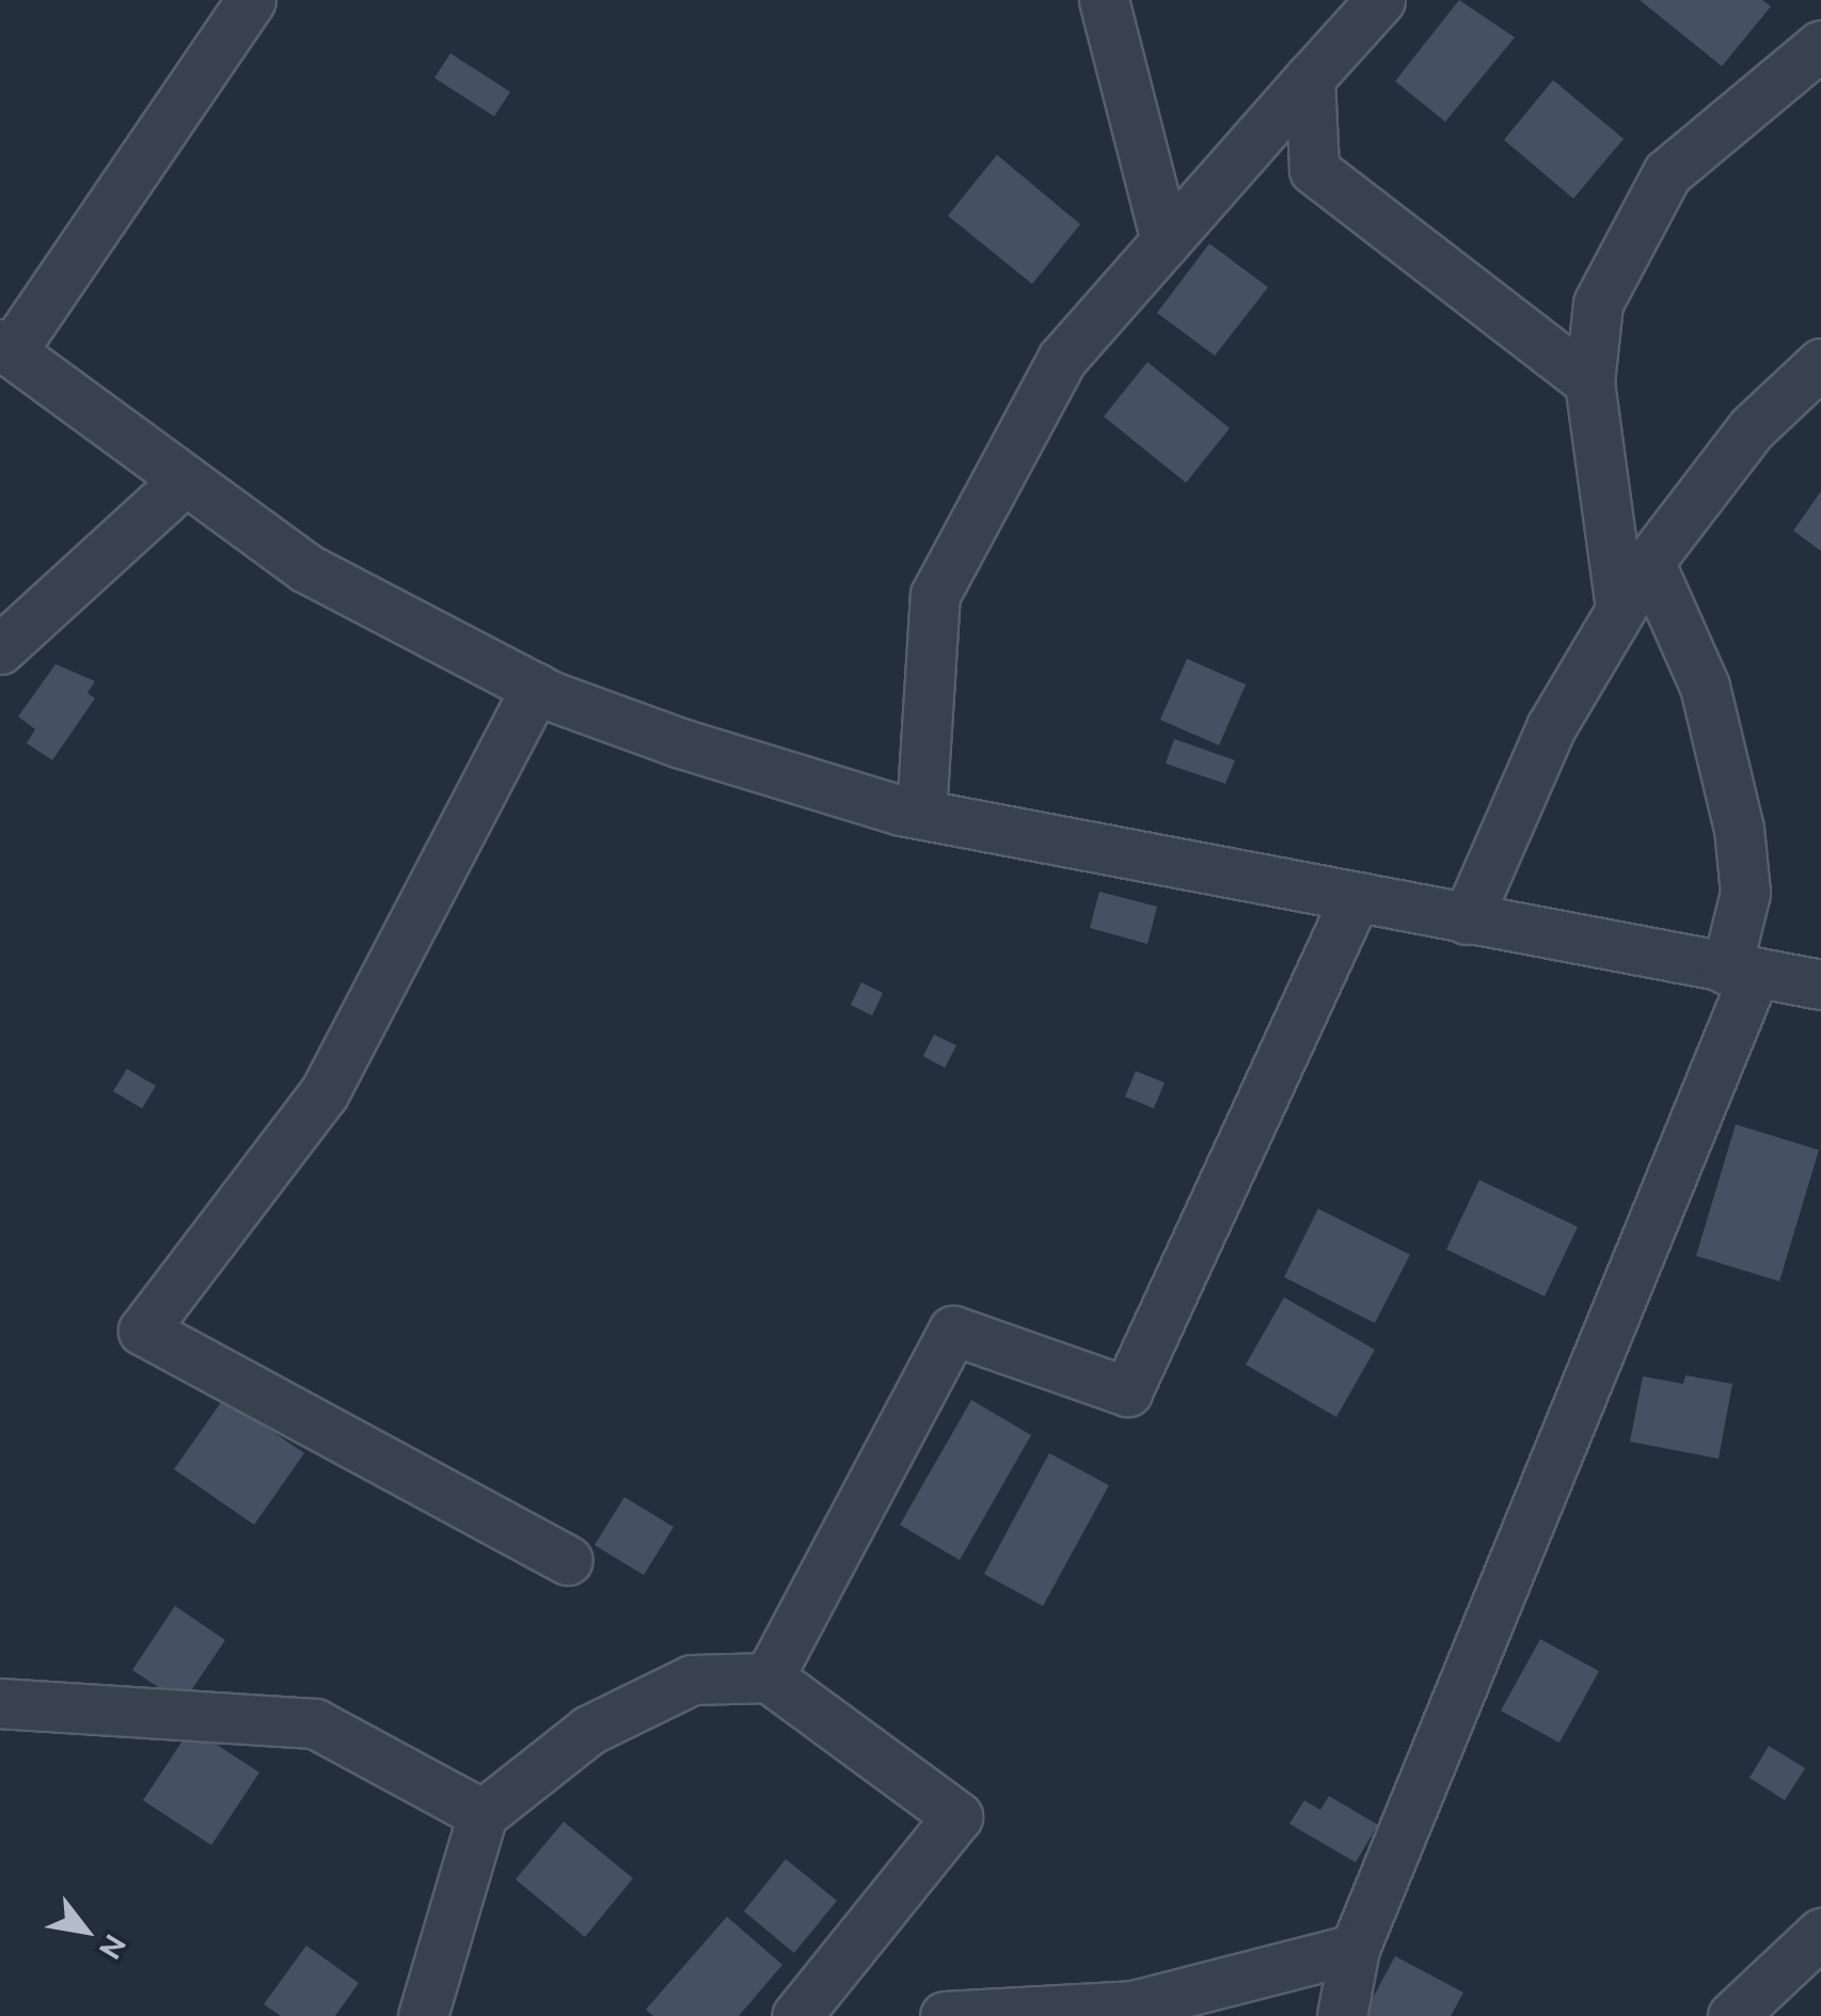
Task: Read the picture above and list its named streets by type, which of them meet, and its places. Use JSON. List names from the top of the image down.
{
  "north": "bottom right"
}
